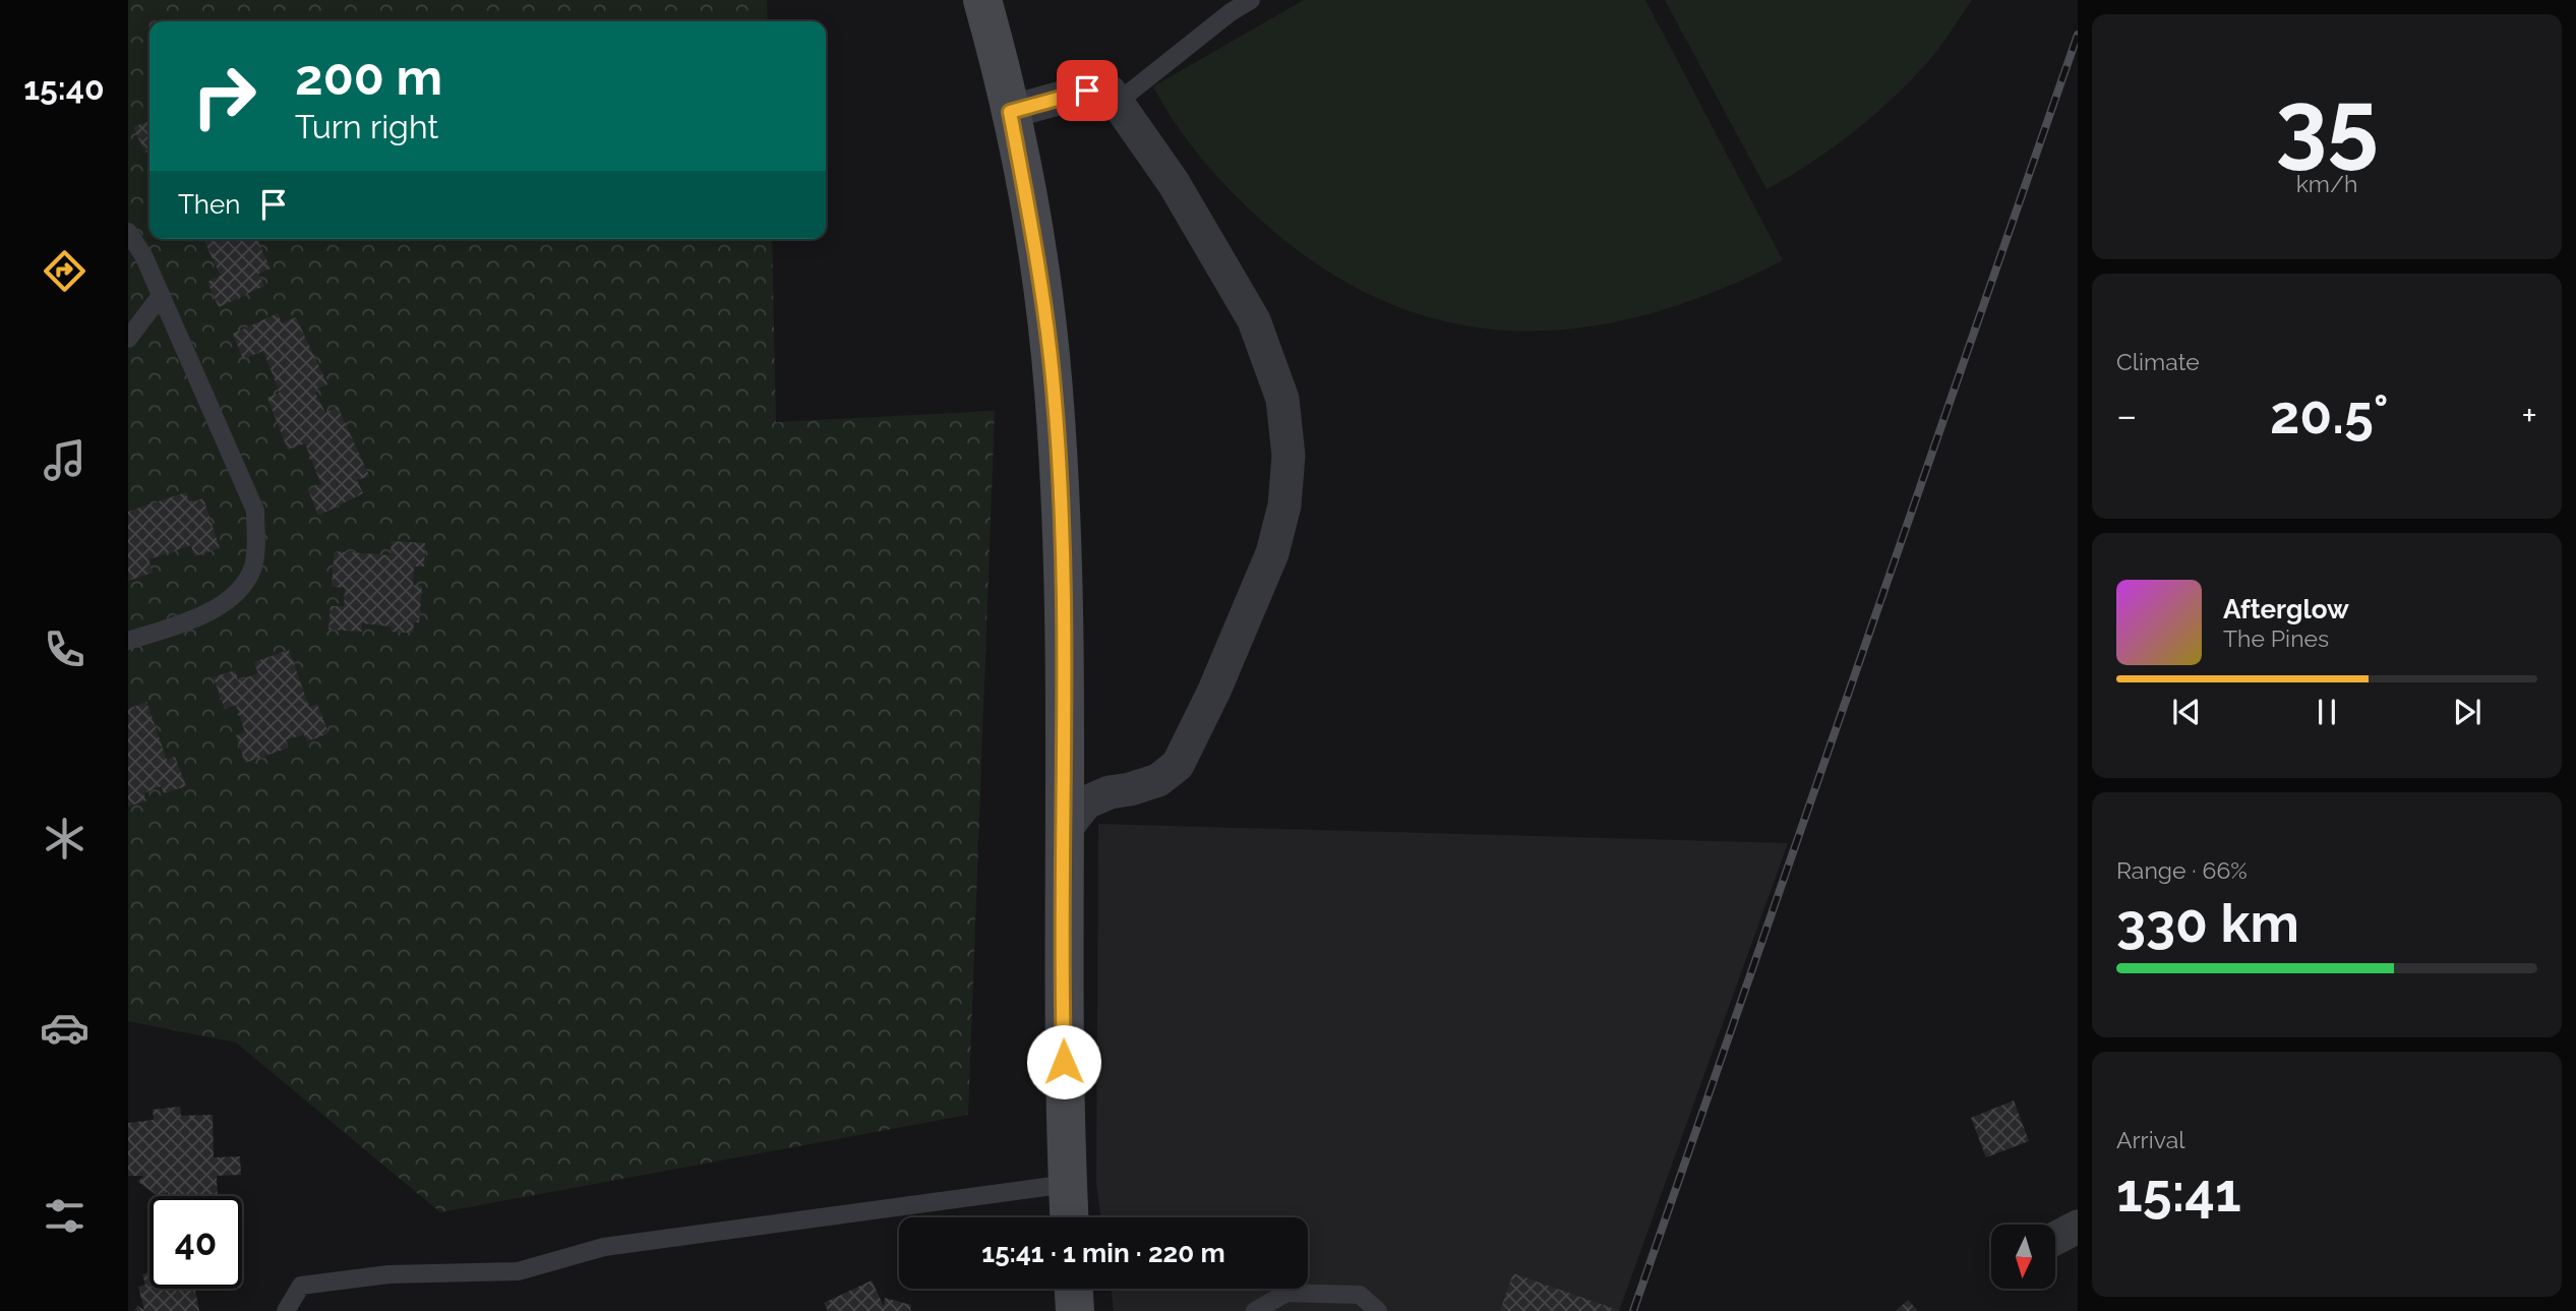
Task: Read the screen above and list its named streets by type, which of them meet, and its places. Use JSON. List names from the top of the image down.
{
  "north": "bottom",
  "page": {
    "tabs": "15:40",
    "tile": [
      ["35", "km/h"],
      "Climate",
      ["Range · 66%", "330 km"],
      ["Arrival", "15:41"]
    ],
    "turn": ["200 m", "Turn right"],
    "then": "Then",
    "heat": ["−", "20.5°", "+"],
    "song": ["Afterglow", "The Pines"],
    "limit": "40",
    "trip": "15:41 · 1 min · 220 m"
  }
}
